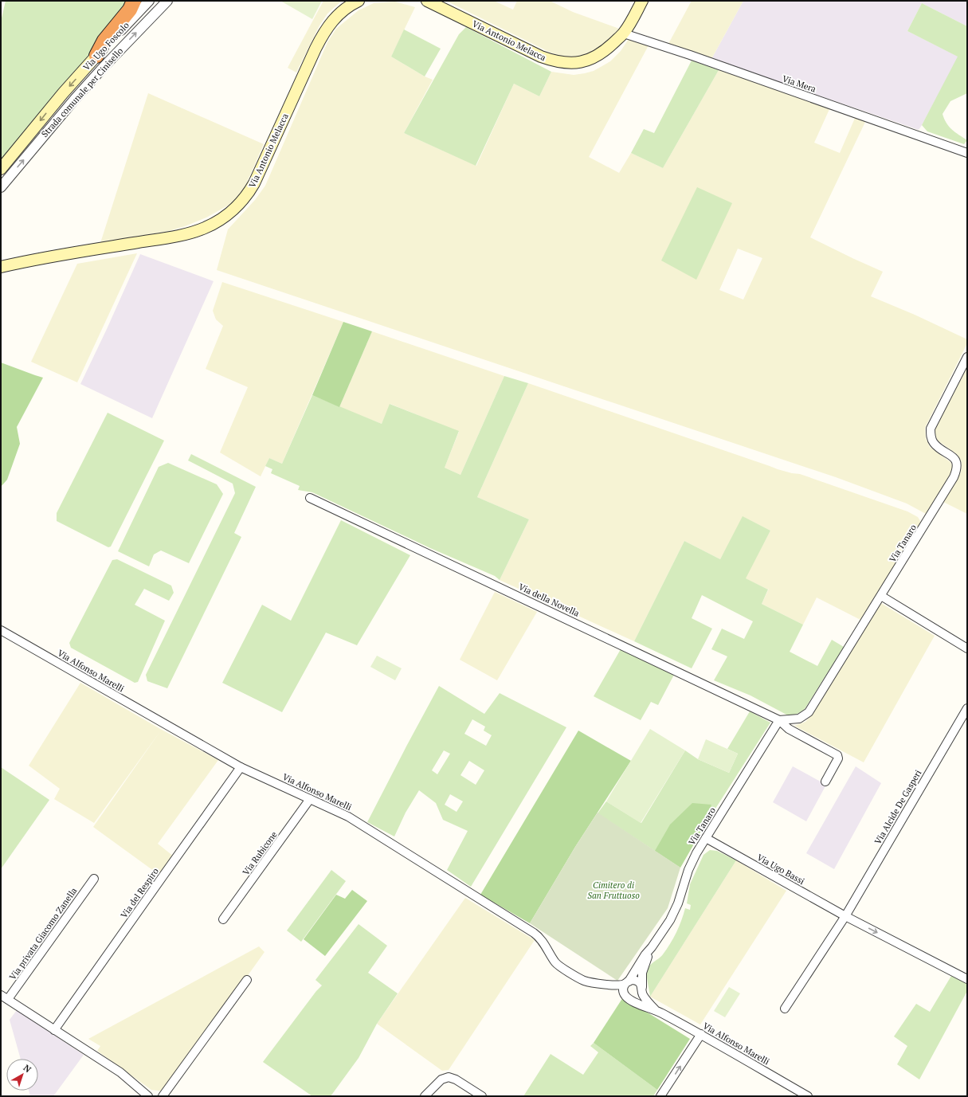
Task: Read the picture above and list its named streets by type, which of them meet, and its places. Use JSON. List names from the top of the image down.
{
  "streets": {
    "main road": ["Via Antonio Melacca", "Via Ugo Foscolo"],
    "street": [
      "Via Mera",
      "Strada comunale per Cinisello",
      "Via Tanaro",
      "Via della Novella",
      "Via Alfonso Marelli",
      "Via Alcide De Gasperi",
      "Via Rubicone",
      "Via Ugo Bassi",
      "Via del Respiro",
      "Via privata Giacomo Zanella"
    ]
  },
  "crossings": [
    ["Via Antonio Melacca", "Via Mera"],
    ["Via Tanaro", "Via della Novella"],
    ["Via Tanaro", "Via Alfonso Marelli"],
    ["Via Tanaro", "Via Ugo Bassi"],
    ["Via Alfonso Marelli", "Via Rubicone"],
    ["Via Alfonso Marelli", "Via del Respiro"],
    ["Via Alcide De Gasperi", "Via Ugo Bassi"]
  ],
  "one_way": ["Via Ugo Foscolo", "Strada comunale per Cinisello", "Via Ugo Bassi"],
  "parks": ["Cimitero di San Fruttuoso"],
  "north": "top right"
}
